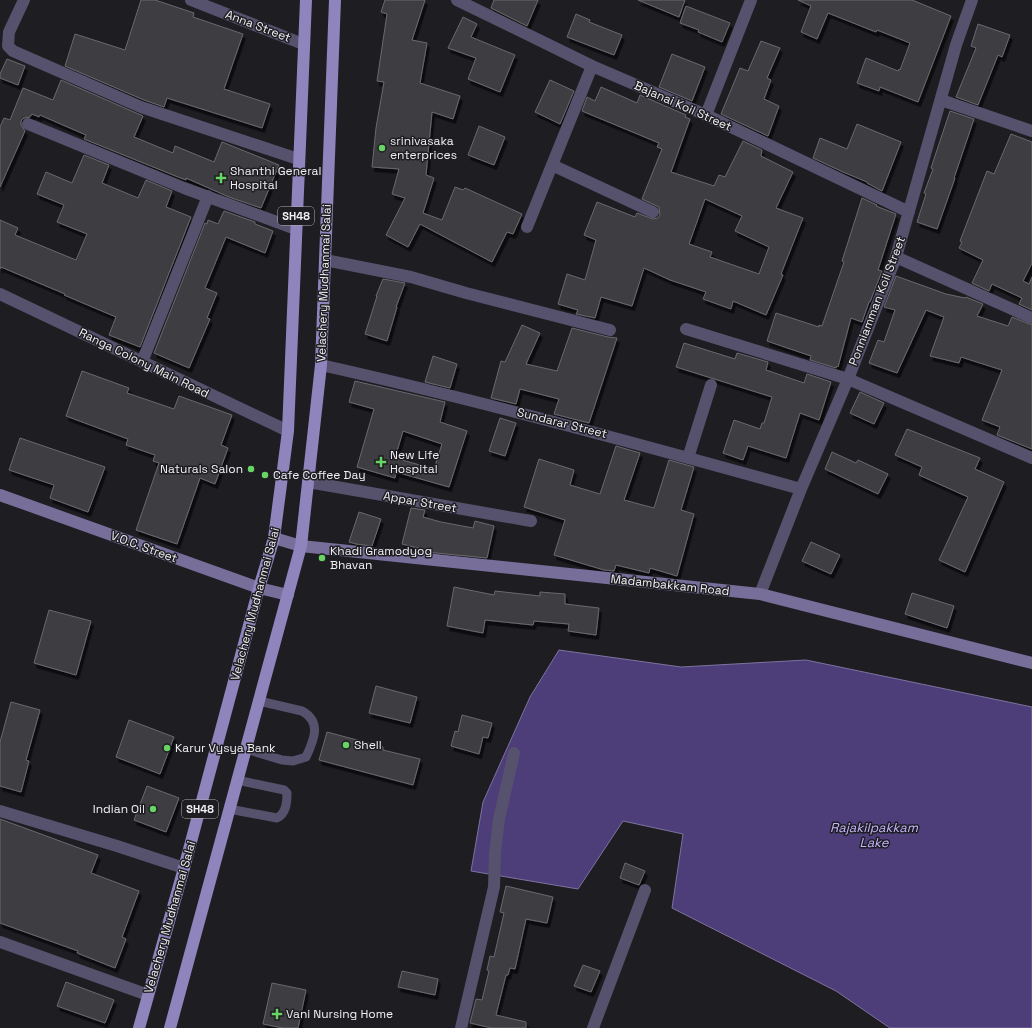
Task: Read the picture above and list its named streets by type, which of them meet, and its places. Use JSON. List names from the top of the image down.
{
  "streets": {
    "main road": ["SH48", "Velachery Mudhanmai Salai"],
    "street": [
      "Anna Street",
      "Bajanai Koil Street",
      "Ponniamman Koil Street",
      "Ranga Colony Main Road",
      "Sundarar Street",
      "Appar Street",
      "V.O.C. Street",
      "Madambakkam Road"
    ]
  },
  "crossings": [
    ["Anna Street", "Velachery Mudhanmai Salai"],
    ["Bajanai Koil Street", "Ponniamman Koil Street"],
    ["Velachery Mudhanmai Salai", "Ranga Colony Main Road"],
    ["Velachery Mudhanmai Salai", "Sundarar Street"],
    ["Velachery Mudhanmai Salai", "Appar Street"],
    ["Velachery Mudhanmai Salai", "V.O.C. Street"],
    ["Velachery Mudhanmai Salai", "Madambakkam Road"],
    ["Ponniamman Koil Street", "Sundarar Street"],
    ["Ponniamman Koil Street", "Madambakkam Road"]
  ],
  "water": ["Rajakilpakkam Lake"],
  "places": {
    "other": [
      "srinivasaka enterprices",
      "Naturals Salon",
      "Cafe Coffee Day",
      "Khadi Gramodyog Bhavan",
      "Shell",
      "Karur Vysya Bank",
      "Indian Oil"
    ],
    "health": ["Shanthi General Hospital", "New Life Hospital", "Vani Nursing Home"]
  }
}
